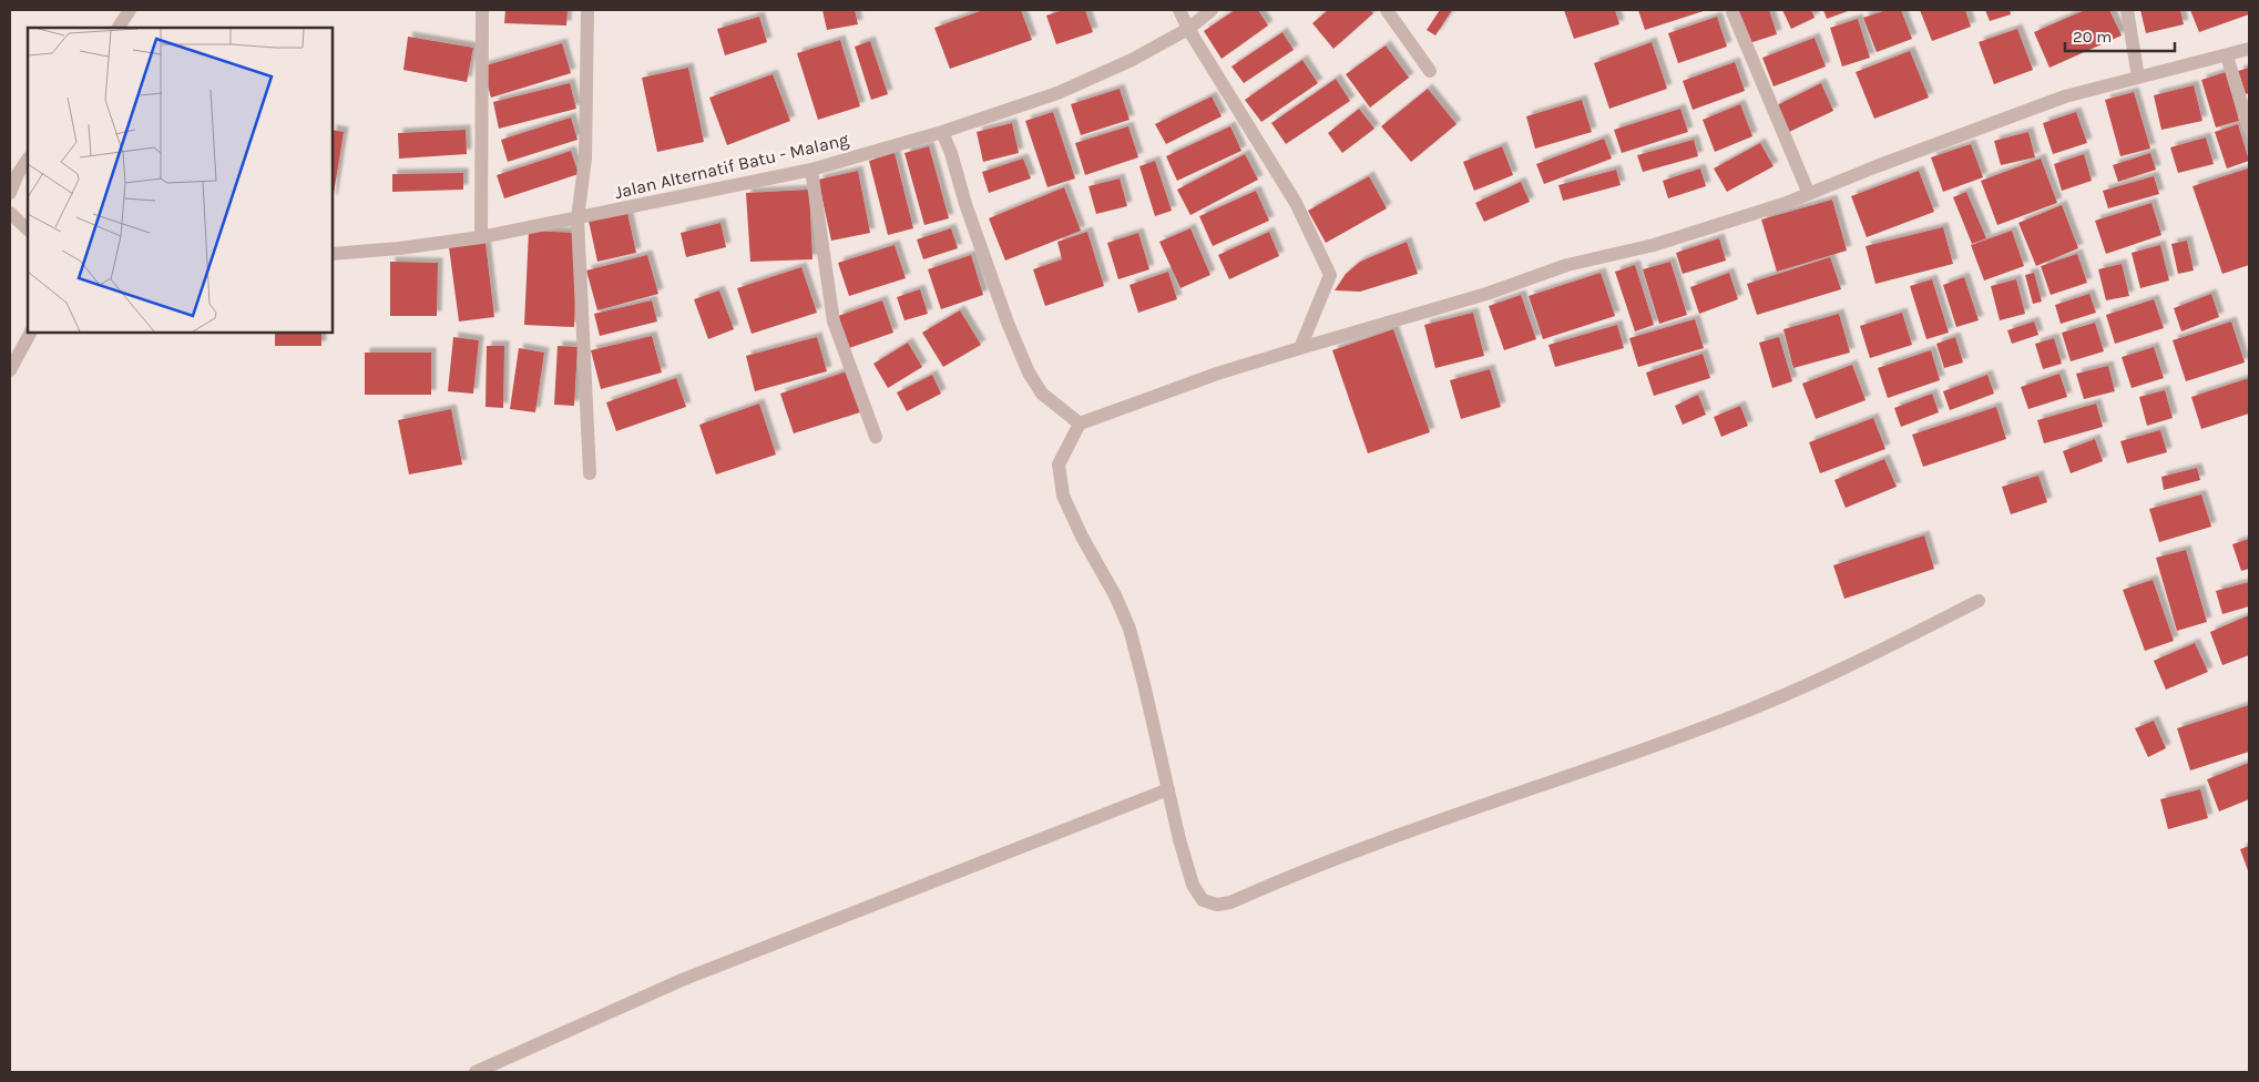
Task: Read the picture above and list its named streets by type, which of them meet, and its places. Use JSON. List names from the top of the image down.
{
  "streets": {
    "street": ["Jalan Alternatif Batu - Malang"]
  },
  "scale_bar": "20 m"
}
